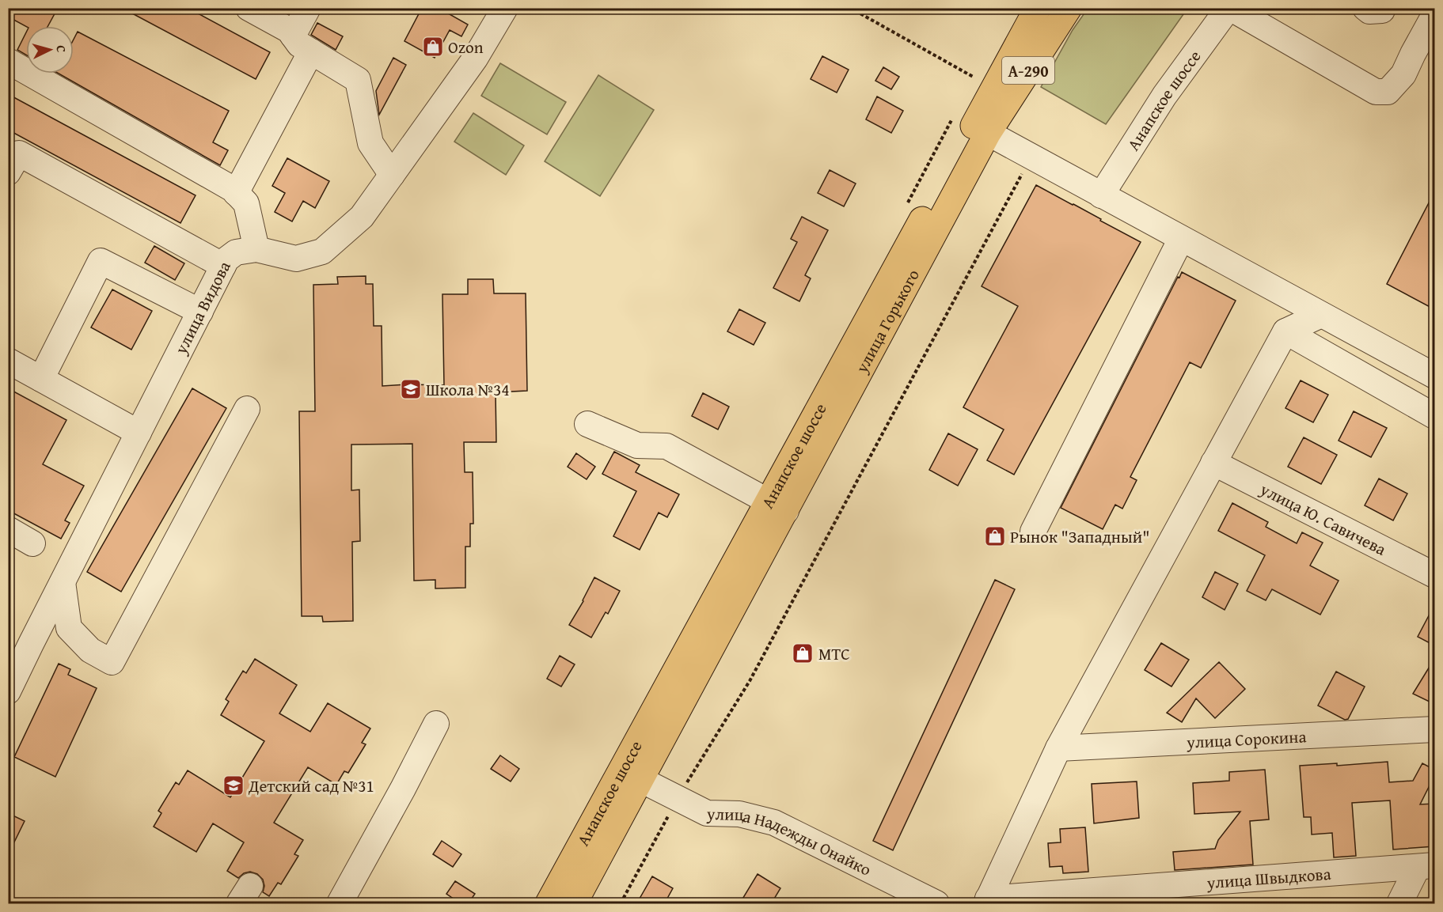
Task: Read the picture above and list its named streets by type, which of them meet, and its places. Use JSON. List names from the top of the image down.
{
  "streets": {
    "highway": ["А-290", "Анапское шоссе", "улица Горького"],
    "street": [
      "улица Видова",
      "улица Ю. Савичева",
      "улица Сорокина",
      "улица Надежды Онайко",
      "улица Швыдкова"
    ]
  },
  "crossings": [
    ["А-290", "улица Горького"],
    ["Анапское шоссе", "улица Горького"],
    ["Анапское шоссе", "улица Надежды Онайко"]
  ],
  "places": {
    "shop": ["Ozon", "Рынок \"Западный\"", "МТС"],
    "school or university": ["Школа №34", "Детский сад №31"]
  },
  "north": "right"
}
